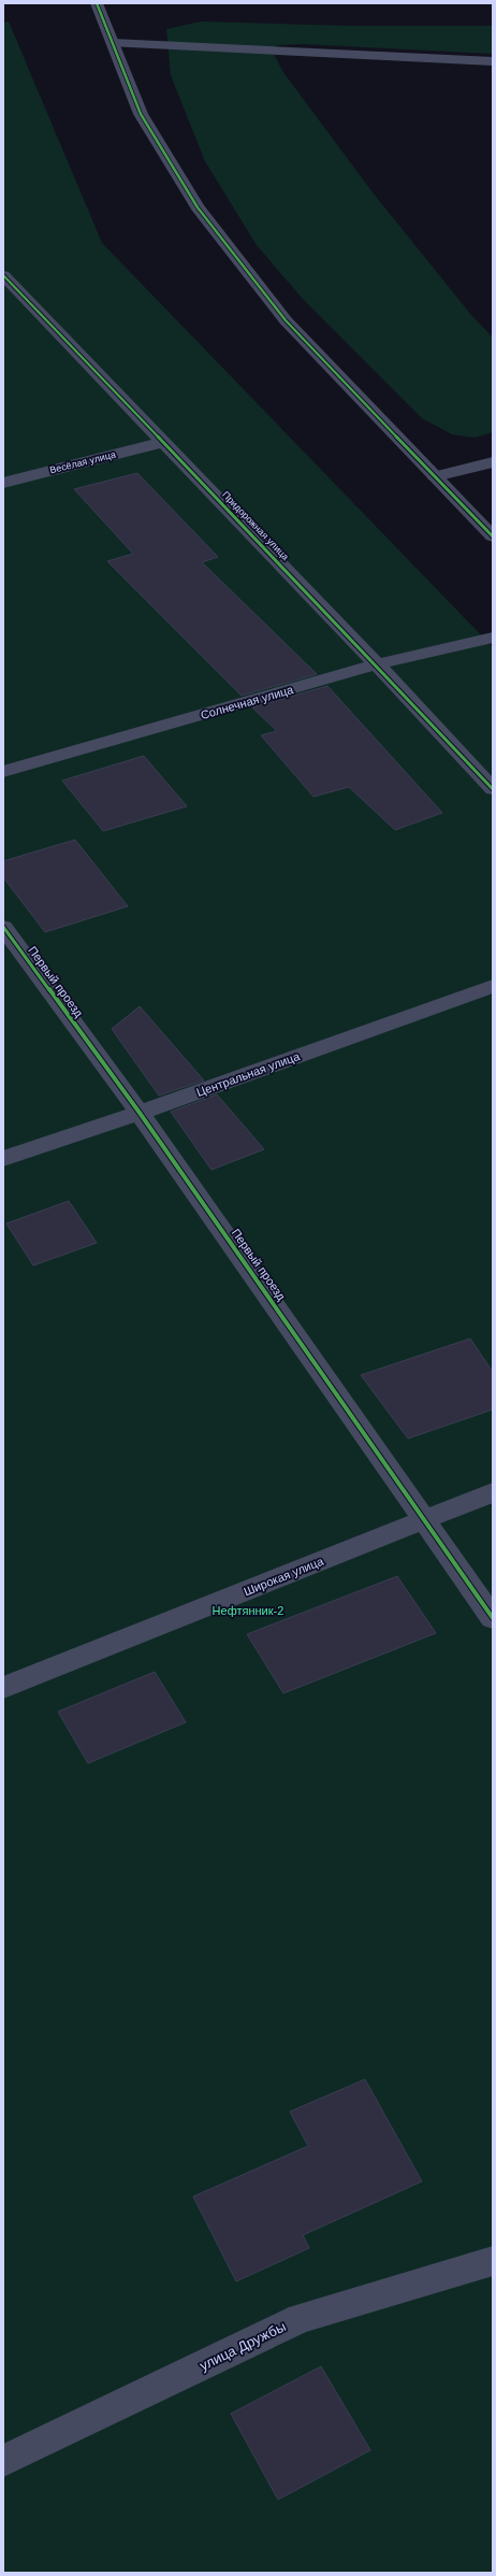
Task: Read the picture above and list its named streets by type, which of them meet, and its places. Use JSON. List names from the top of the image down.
{
  "streets": {
    "street": [
      "Весёлая улица",
      "Придорожная улица",
      "Солнечная улица",
      "Первый проезд",
      "Центральная улица",
      "Широкая улица",
      "улица Дружбы"
    ]
  },
  "crossings": [
    ["Весёлая улица", "Придорожная улица"],
    ["Придорожная улица", "Солнечная улица"],
    ["Первый проезд", "Центральная улица"],
    ["Первый проезд", "Широкая улица"]
  ],
  "parks": ["Нефтянник-2"]
}
